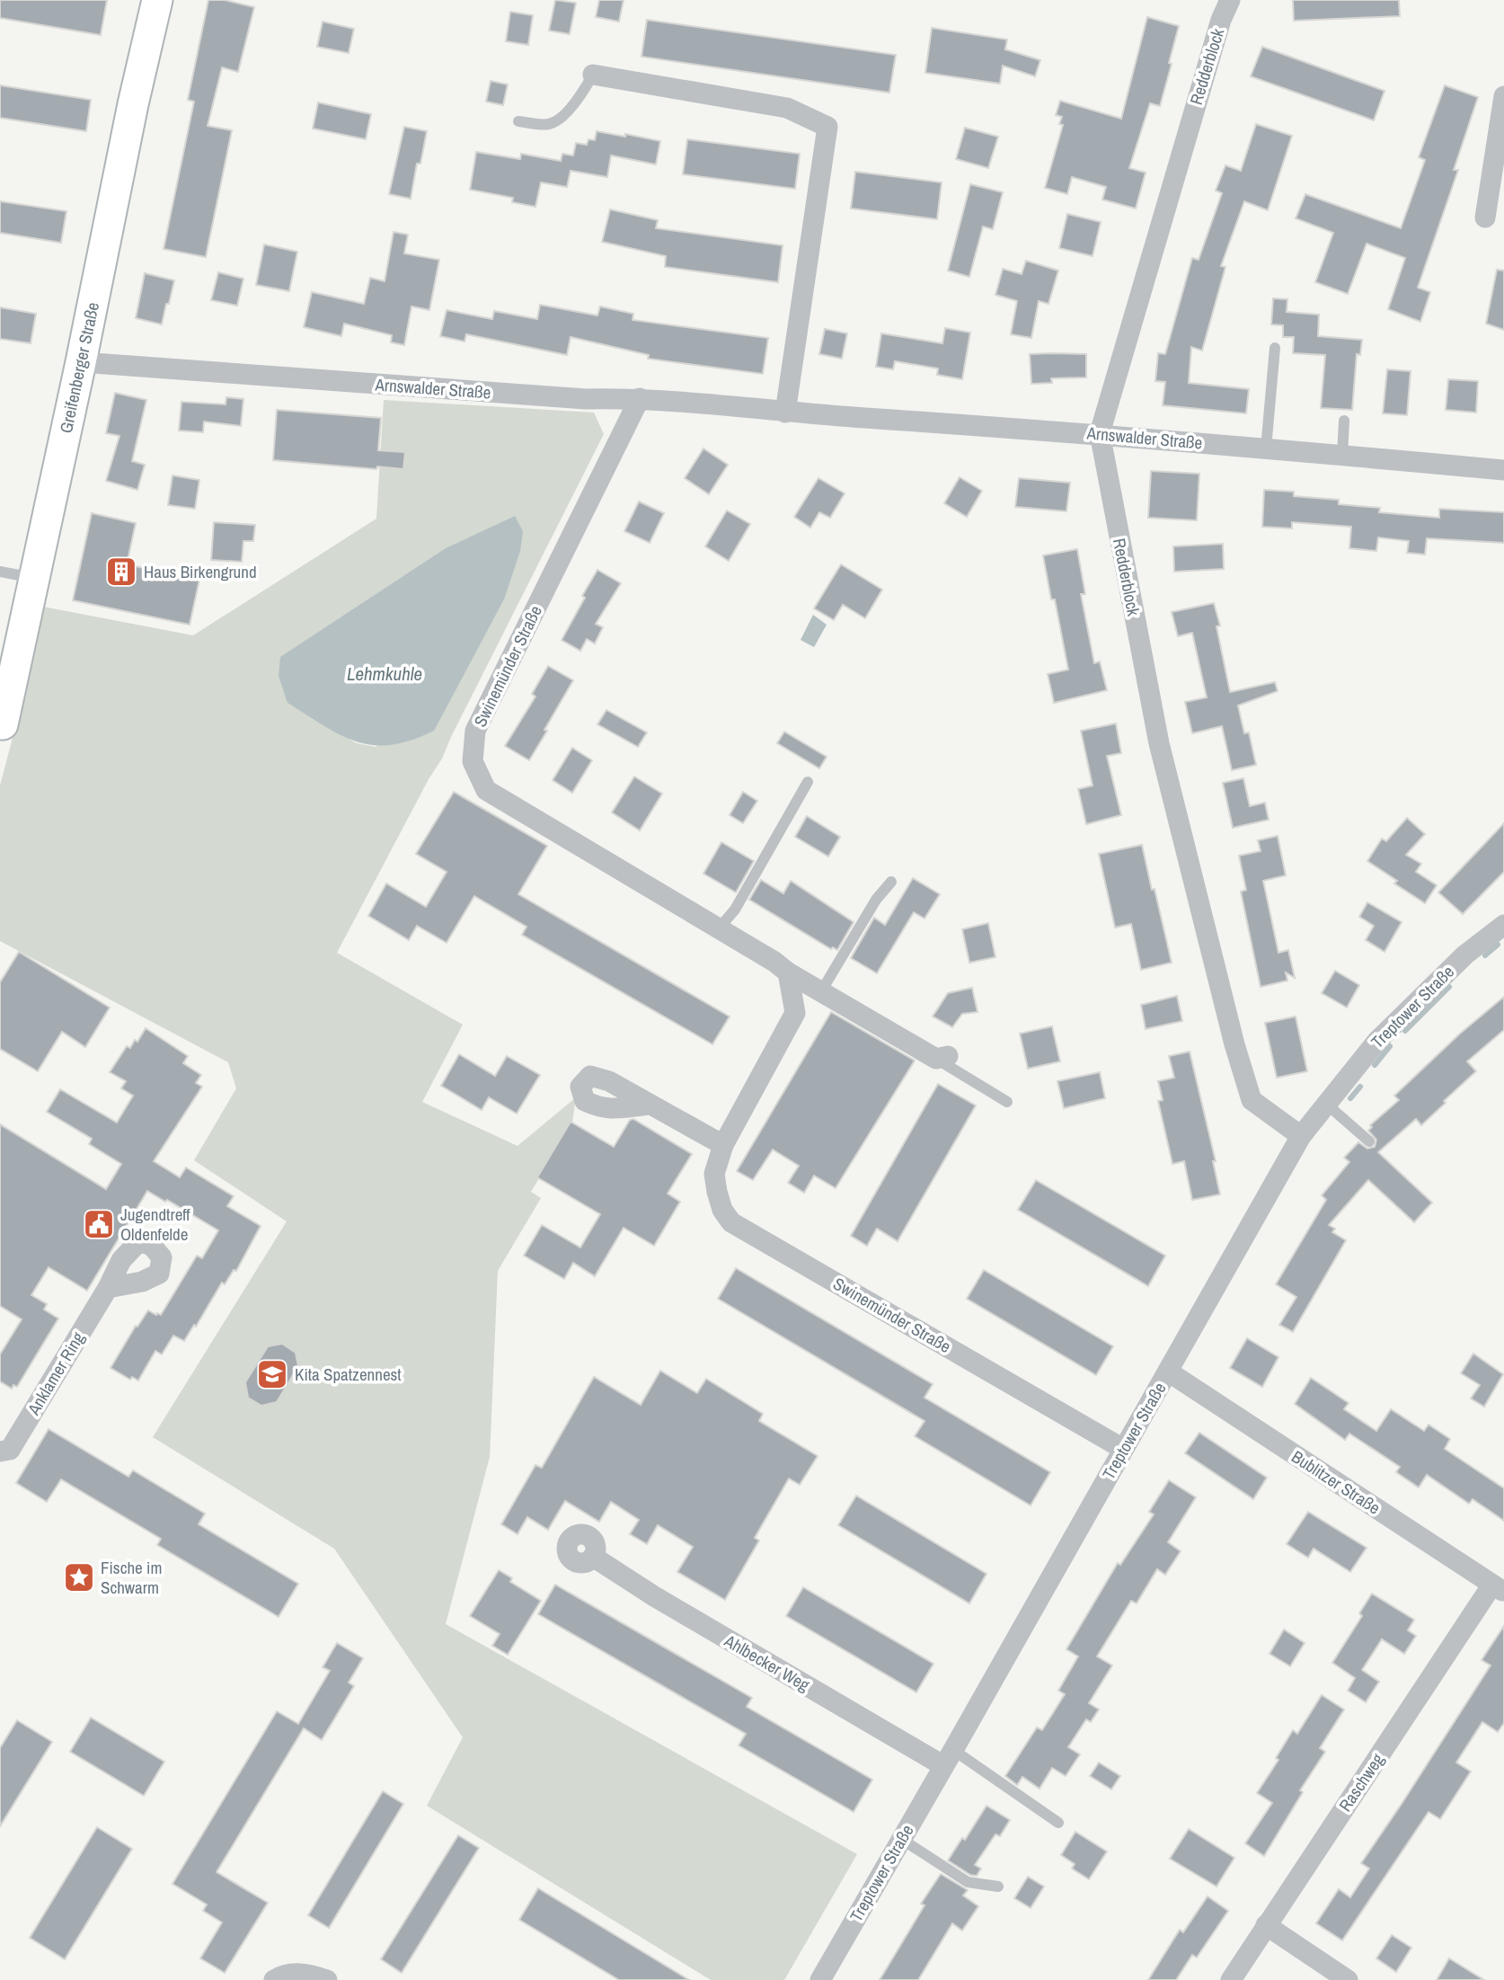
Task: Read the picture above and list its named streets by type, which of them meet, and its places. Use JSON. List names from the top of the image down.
{
  "streets": {
    "street": [
      "Redderblock",
      "Greifenberger Straße",
      "Arnswalder Straße",
      "Swinemünder Straße",
      "Treptower Straße",
      "Anklamer Ring",
      "Bublitzer Straße",
      "Ahlbecker Weg",
      "Raschweg"
    ]
  },
  "crossings": [
    ["Redderblock", "Arnswalder Straße"],
    ["Redderblock", "Treptower Straße"],
    ["Greifenberger Straße", "Arnswalder Straße"],
    ["Arnswalder Straße", "Swinemünder Straße"],
    ["Swinemünder Straße", "Treptower Straße"],
    ["Treptower Straße", "Bublitzer Straße"],
    ["Treptower Straße", "Ahlbecker Weg"],
    ["Bublitzer Straße", "Raschweg"]
  ],
  "water": ["Lehmkuhle"],
  "places": {
    "building": ["Haus Birkengrund"],
    "public building": ["Jugendtreff Oldenfelde"],
    "school or university": ["Kita Spatzennest"],
    "place": ["Fische im Schwarm"]
  }
}
